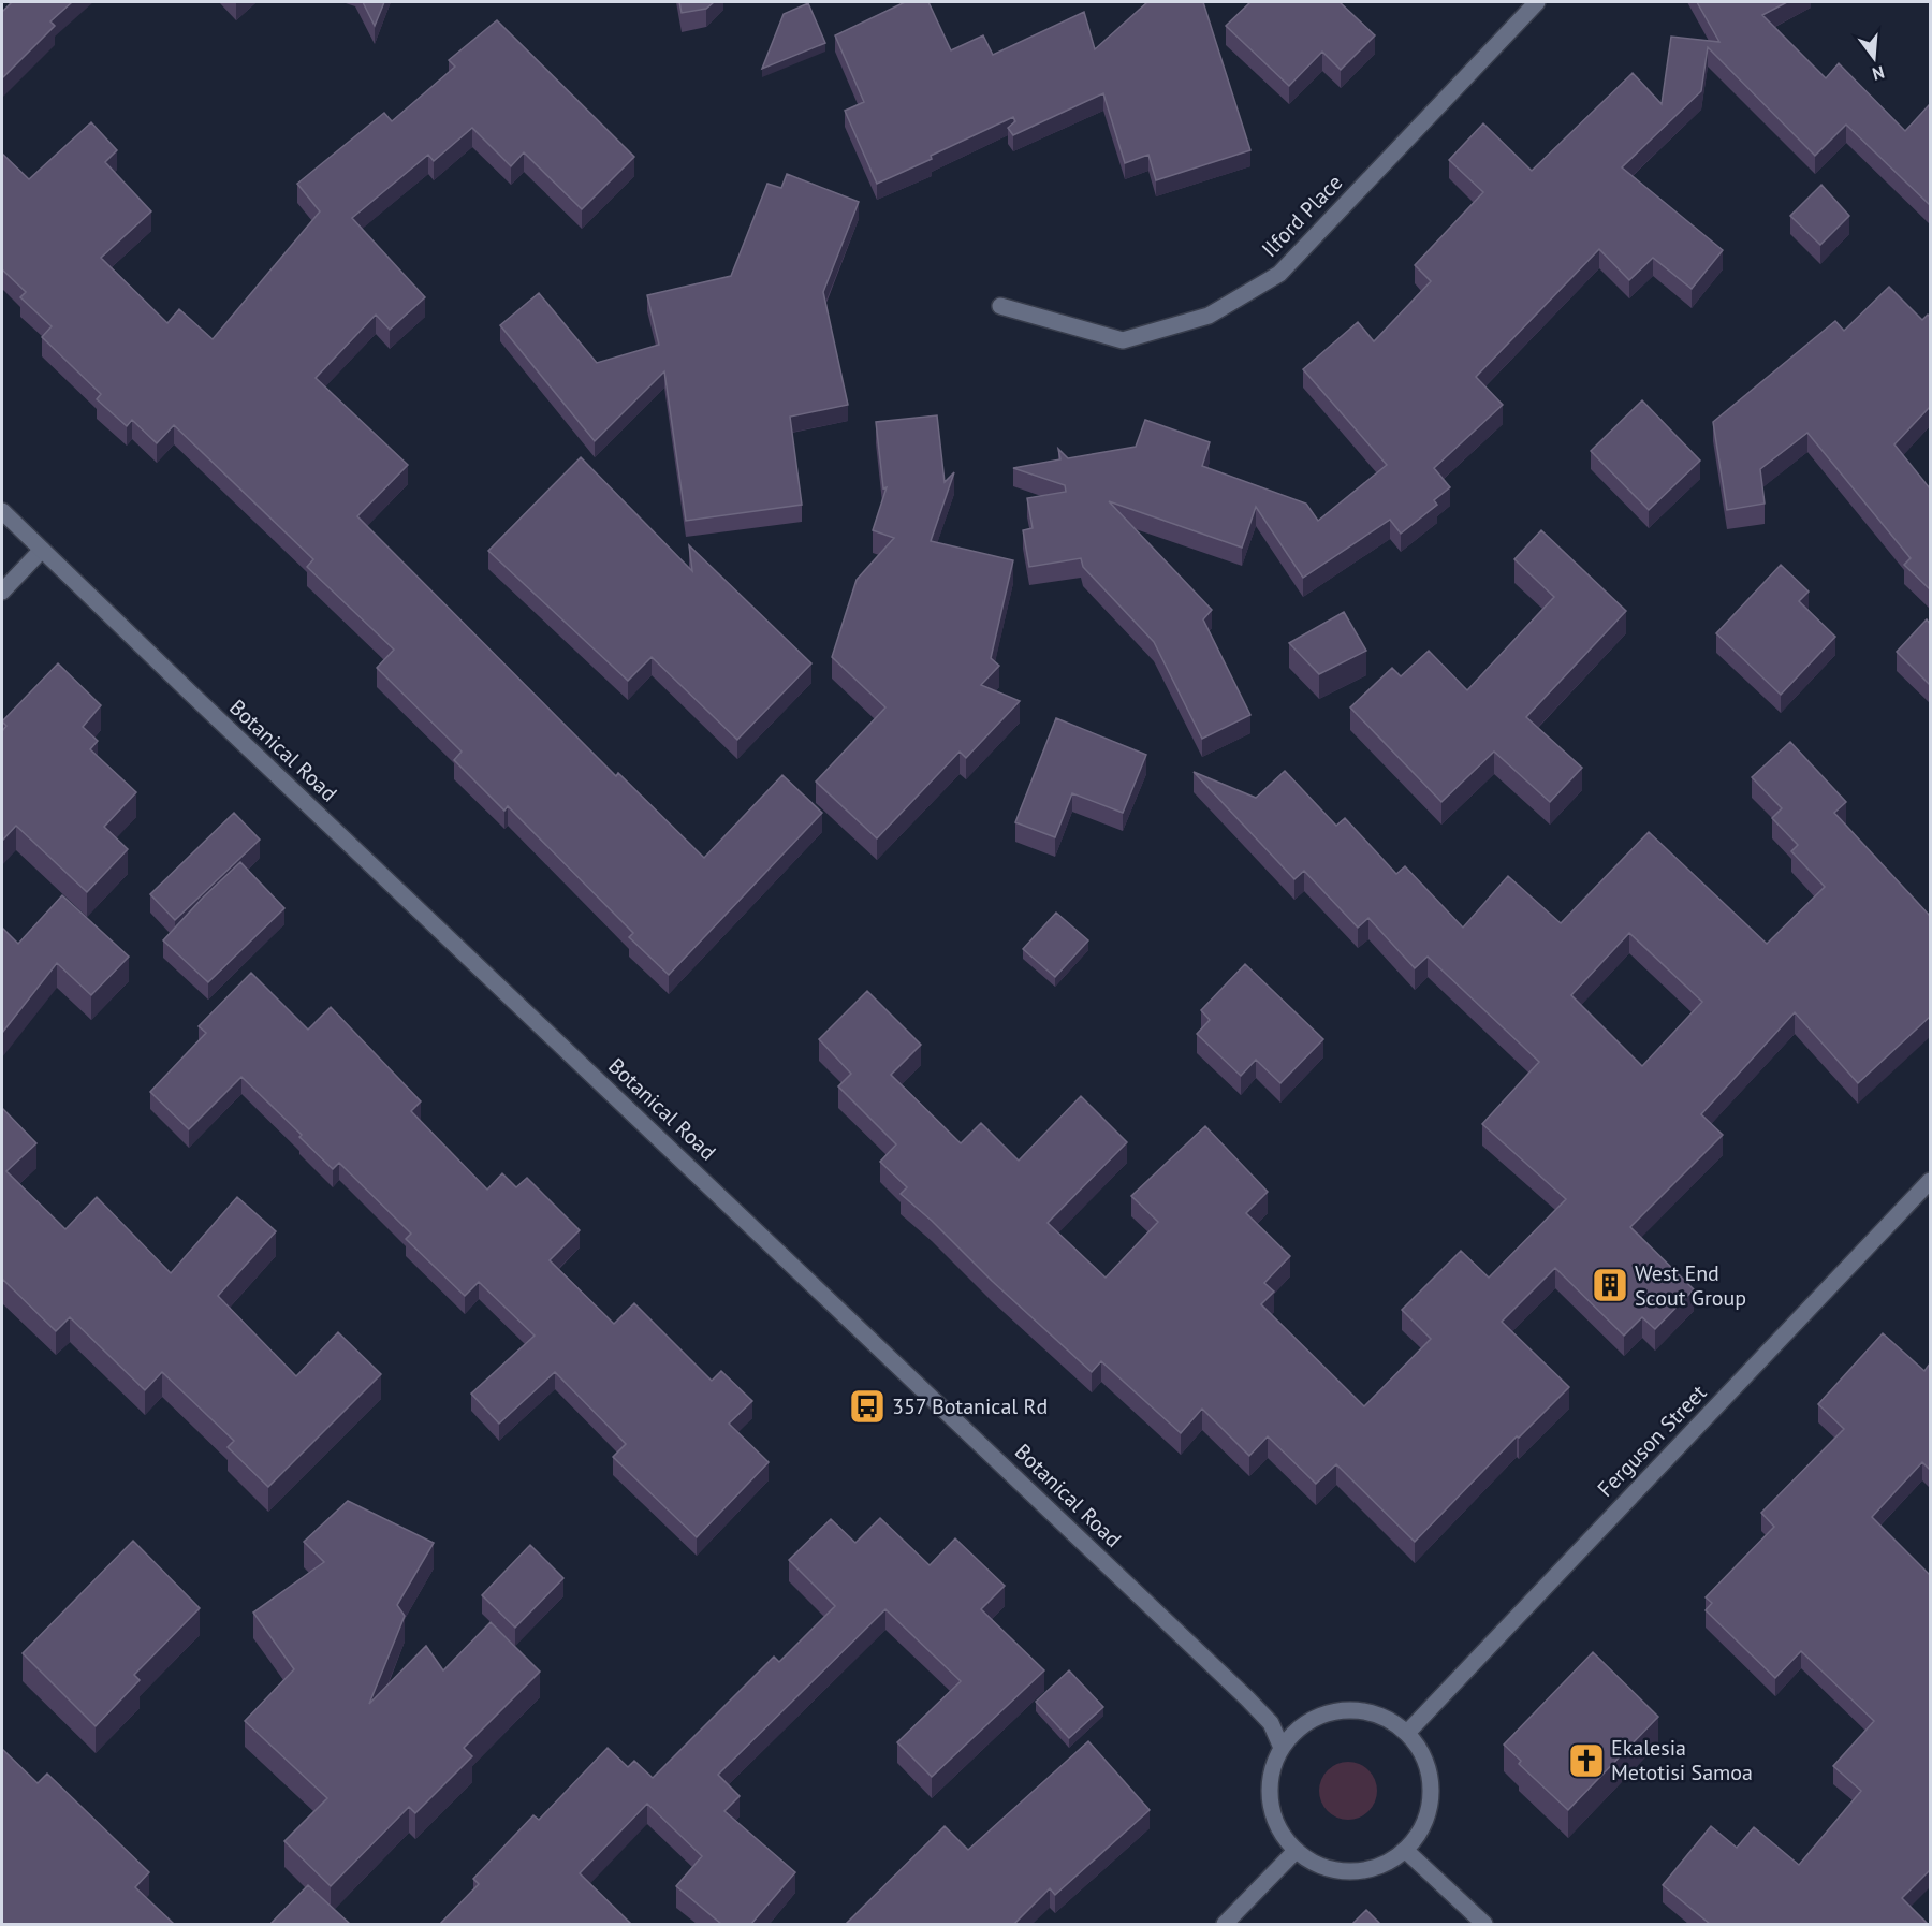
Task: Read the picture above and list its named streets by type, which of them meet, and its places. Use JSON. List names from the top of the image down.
{
  "streets": {
    "main road": ["Ilford Place", "Botanical Road", "Ferguson Street"]
  },
  "crossings": [
    ["Botanical Road", "Ferguson Street"]
  ],
  "places": {
    "building": ["West End Scout Group"],
    "bus stop": ["357 Botanical Rd"],
    "church": ["Ekalesia Metotisi Samoa"]
  },
  "north": "bottom"
}
